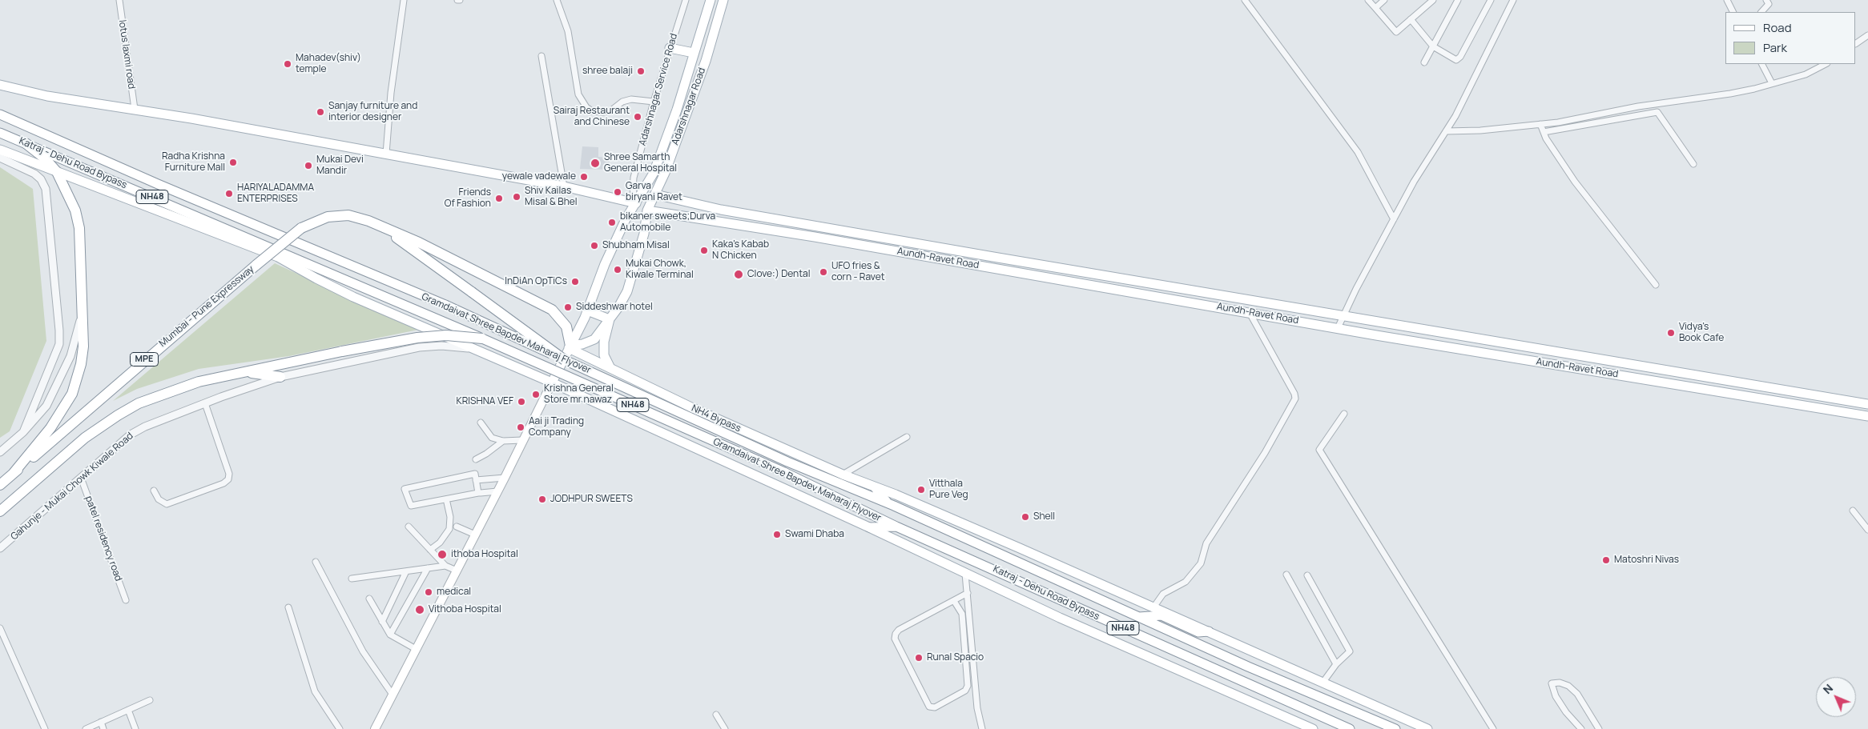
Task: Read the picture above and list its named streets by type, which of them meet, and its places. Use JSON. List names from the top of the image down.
{
  "streets": {
    "highway": ["Mumbai - Pune Expressway", "MPE"],
    "main road": [
      "Adarshnagar Road",
      "Katraj - Dehu Road Bypass",
      "NH48",
      "Aundh-Ravet Road",
      "Gramdaivat Shree Bapdev Maharaj Flyover",
      "NH4 Bypass"
    ],
    "street": [
      "lotus laxmi road",
      "Adarshnagar Service Road",
      "Gahunje - Mukai Chowk Kiwale Road",
      "patel residency road"
    ]
  },
  "crossings": [
    ["Adarshnagar Service Road", "Adarshnagar Road"],
    ["Adarshnagar Road", "Aundh-Ravet Road"],
    ["Adarshnagar Road", "NH4 Bypass"],
    ["Katraj - Dehu Road Bypass", "NH48"],
    ["Katraj - Dehu Road Bypass", "Gramdaivat Shree Bapdev Maharaj Flyover"],
    ["Katraj - Dehu Road Bypass", "NH4 Bypass"],
    ["Mumbai - Pune Expressway", "MPE"],
    ["Gramdaivat Shree Bapdev Maharaj Flyover", "MPE"],
    ["Gramdaivat Shree Bapdev Maharaj Flyover", "NH4 Bypass"],
    ["Gahunje - Mukai Chowk Kiwale Road", "patel residency road"]
  ],
  "places": [
    "Mahadev(shiv) temple",
    "shree balaji",
    "Sanjay furniture and interior designer",
    "Sairaj Restaurant and Chinese",
    "Radha Krishna Furniture Mall",
    "Shree Samarth General Hospital",
    "Mukai Devi Mandir",
    "yewale vadewale",
    "Garva biryani Ravet",
    "HARIYALADAMMA ENTERPRISES",
    "Shiv Kailas Misal & Bhel",
    "Friends Of Fashion",
    "bikaner sweets;Durva Automobile",
    "Shubham Misal",
    "Kaka's Kabab N Chicken",
    "Mukai Chowk, Kiwale Terminal",
    "UFO fries & corn - Ravet",
    "Clove:) Dental",
    "InDiAn OpTiCs",
    "Siddeshwar hotel",
    "Vidya's Book Cafe",
    "Krishna General Store mr nawaz",
    "KRISHNA VEF",
    "Aai ji Trading Company",
    "Vitthala Pure Veg",
    "JODHPUR SWEETS",
    "Shell",
    "Swami Dhaba",
    "ithoba Hospital",
    "Matoshri Nivas",
    "medical",
    "Vithoba Hospital",
    "Runal Spacio"
  ],
  "legend": ["Road", "Park"],
  "north": "top left"
}
